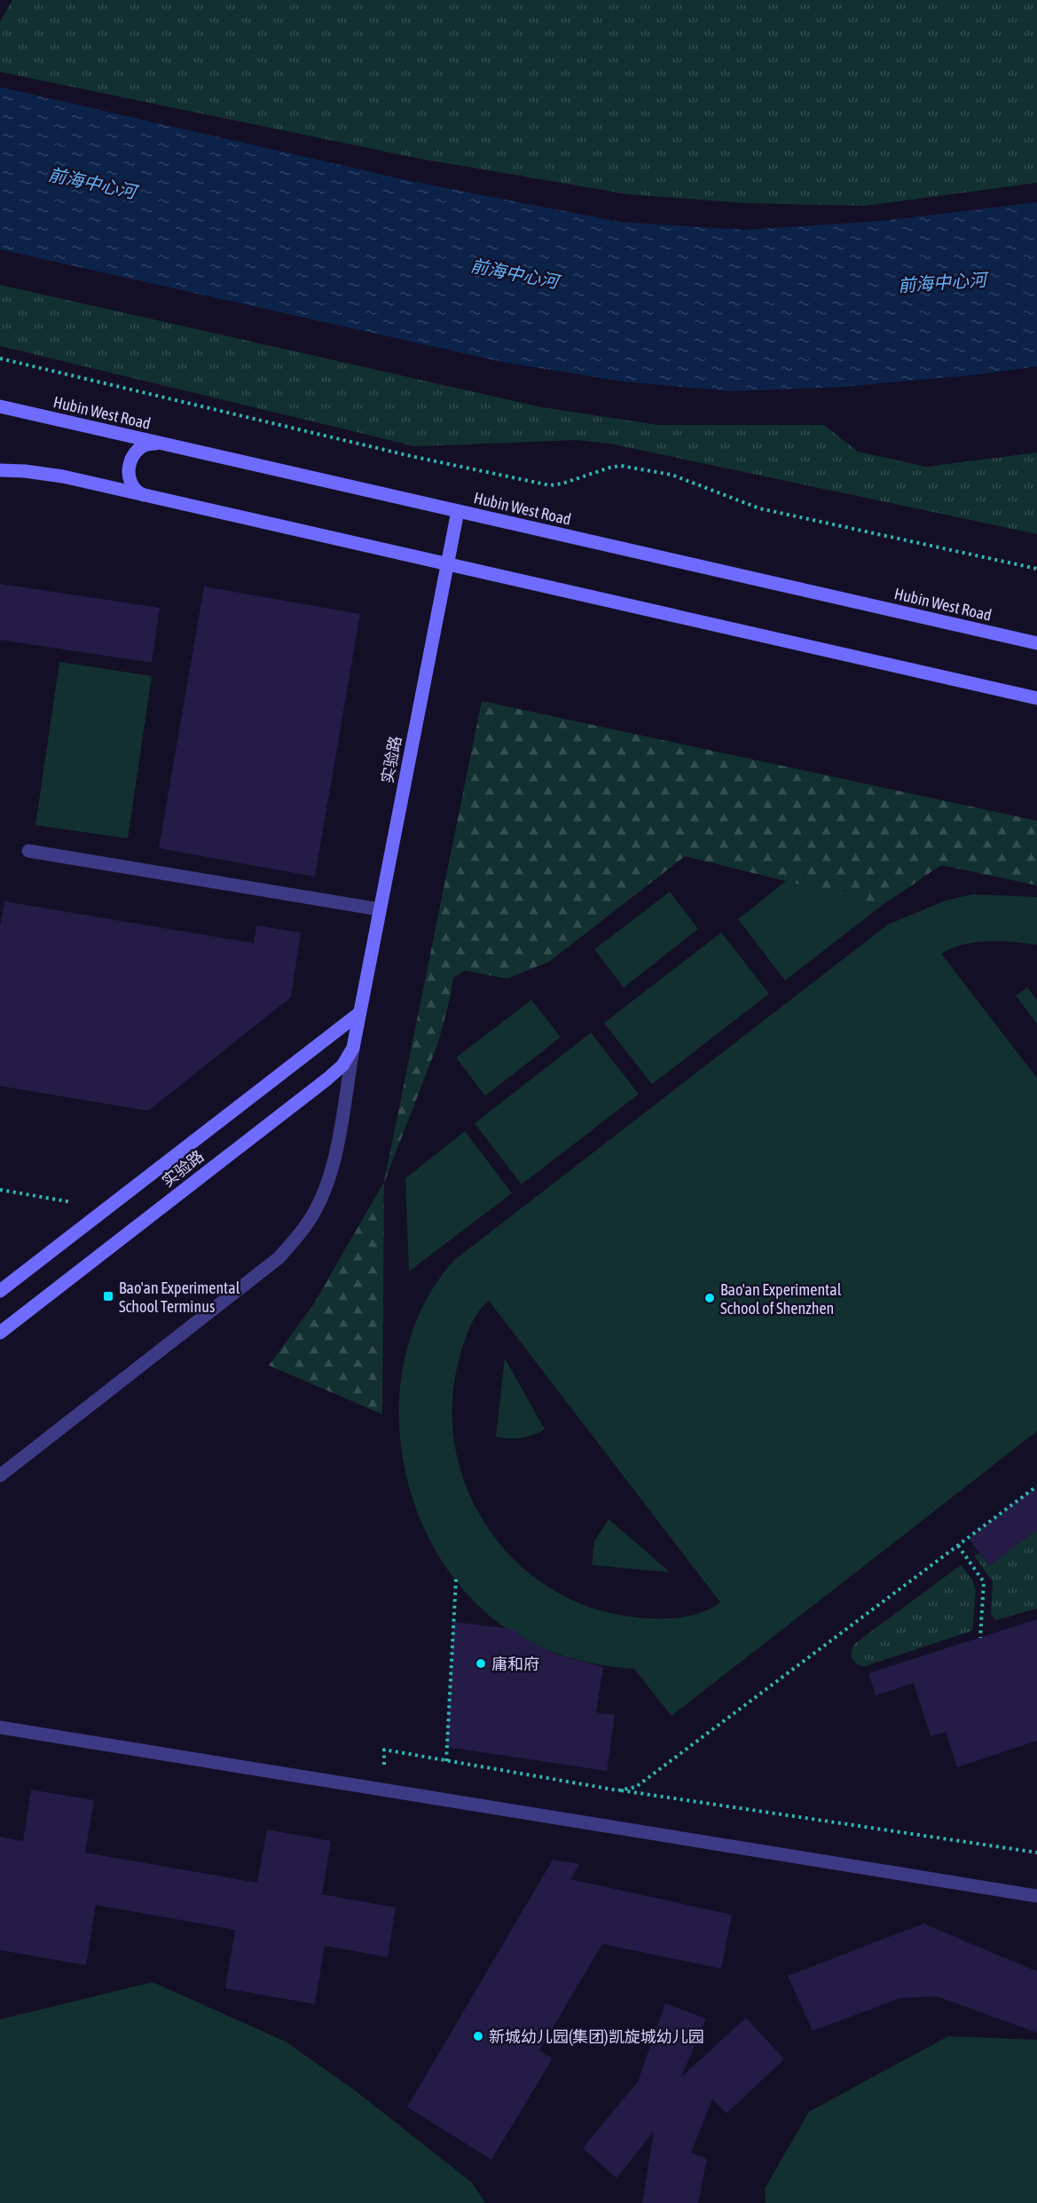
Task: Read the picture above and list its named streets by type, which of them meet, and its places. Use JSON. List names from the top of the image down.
{
  "streets": {
    "main road": ["Hubin West Road", "实验路"]
  },
  "crossings": [
    ["Hubin West Road", "实验路"]
  ],
  "water": ["前海中心河"],
  "places": {
    "transit": ["Bao'an Experimental School Terminus"],
    "other": ["Bao'an Experimental School of Shenzhen", "庸和府", "新城幼儿园(集团)凯旋城幼儿园"]
  }
}
